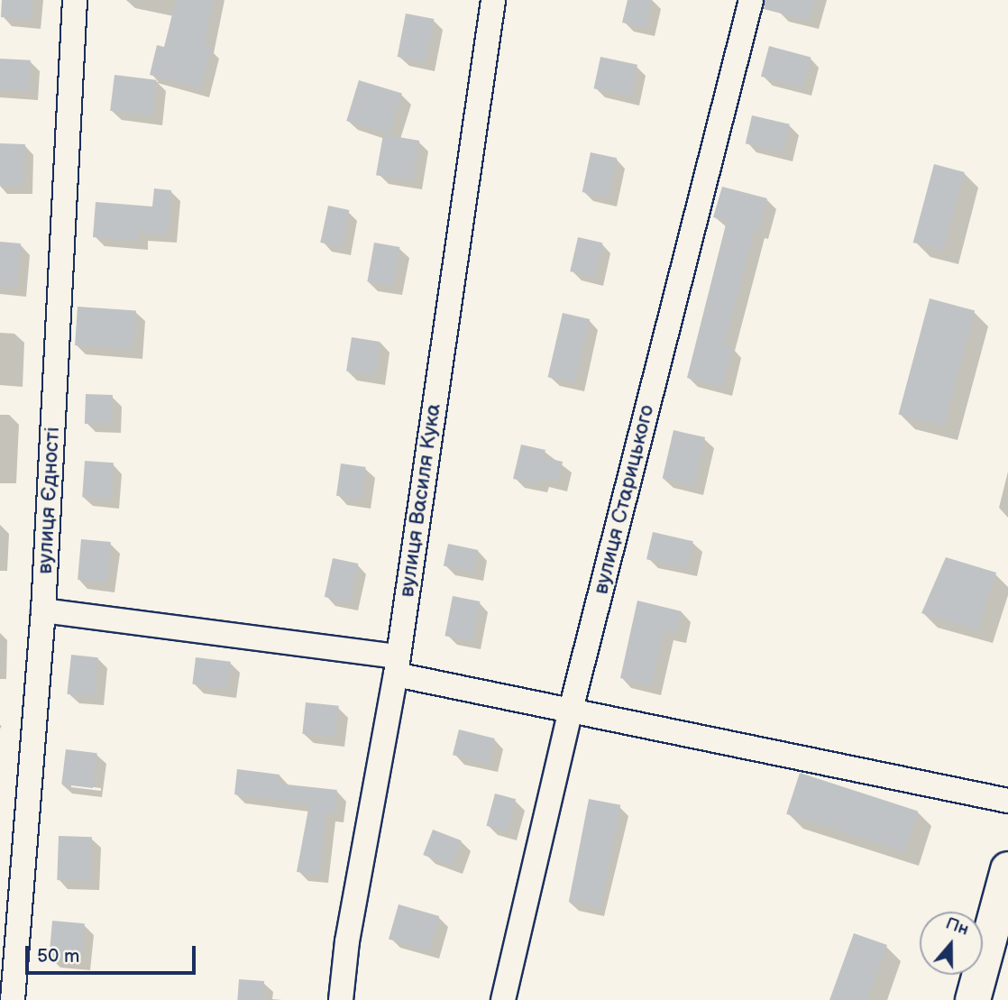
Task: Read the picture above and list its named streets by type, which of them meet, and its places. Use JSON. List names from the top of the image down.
{
  "streets": {
    "street": ["вулиця Старицького", "вулиця Єдності", "вулиця Василя Кука"]
  },
  "scale_bar": "50 m",
  "north": "top"
}
